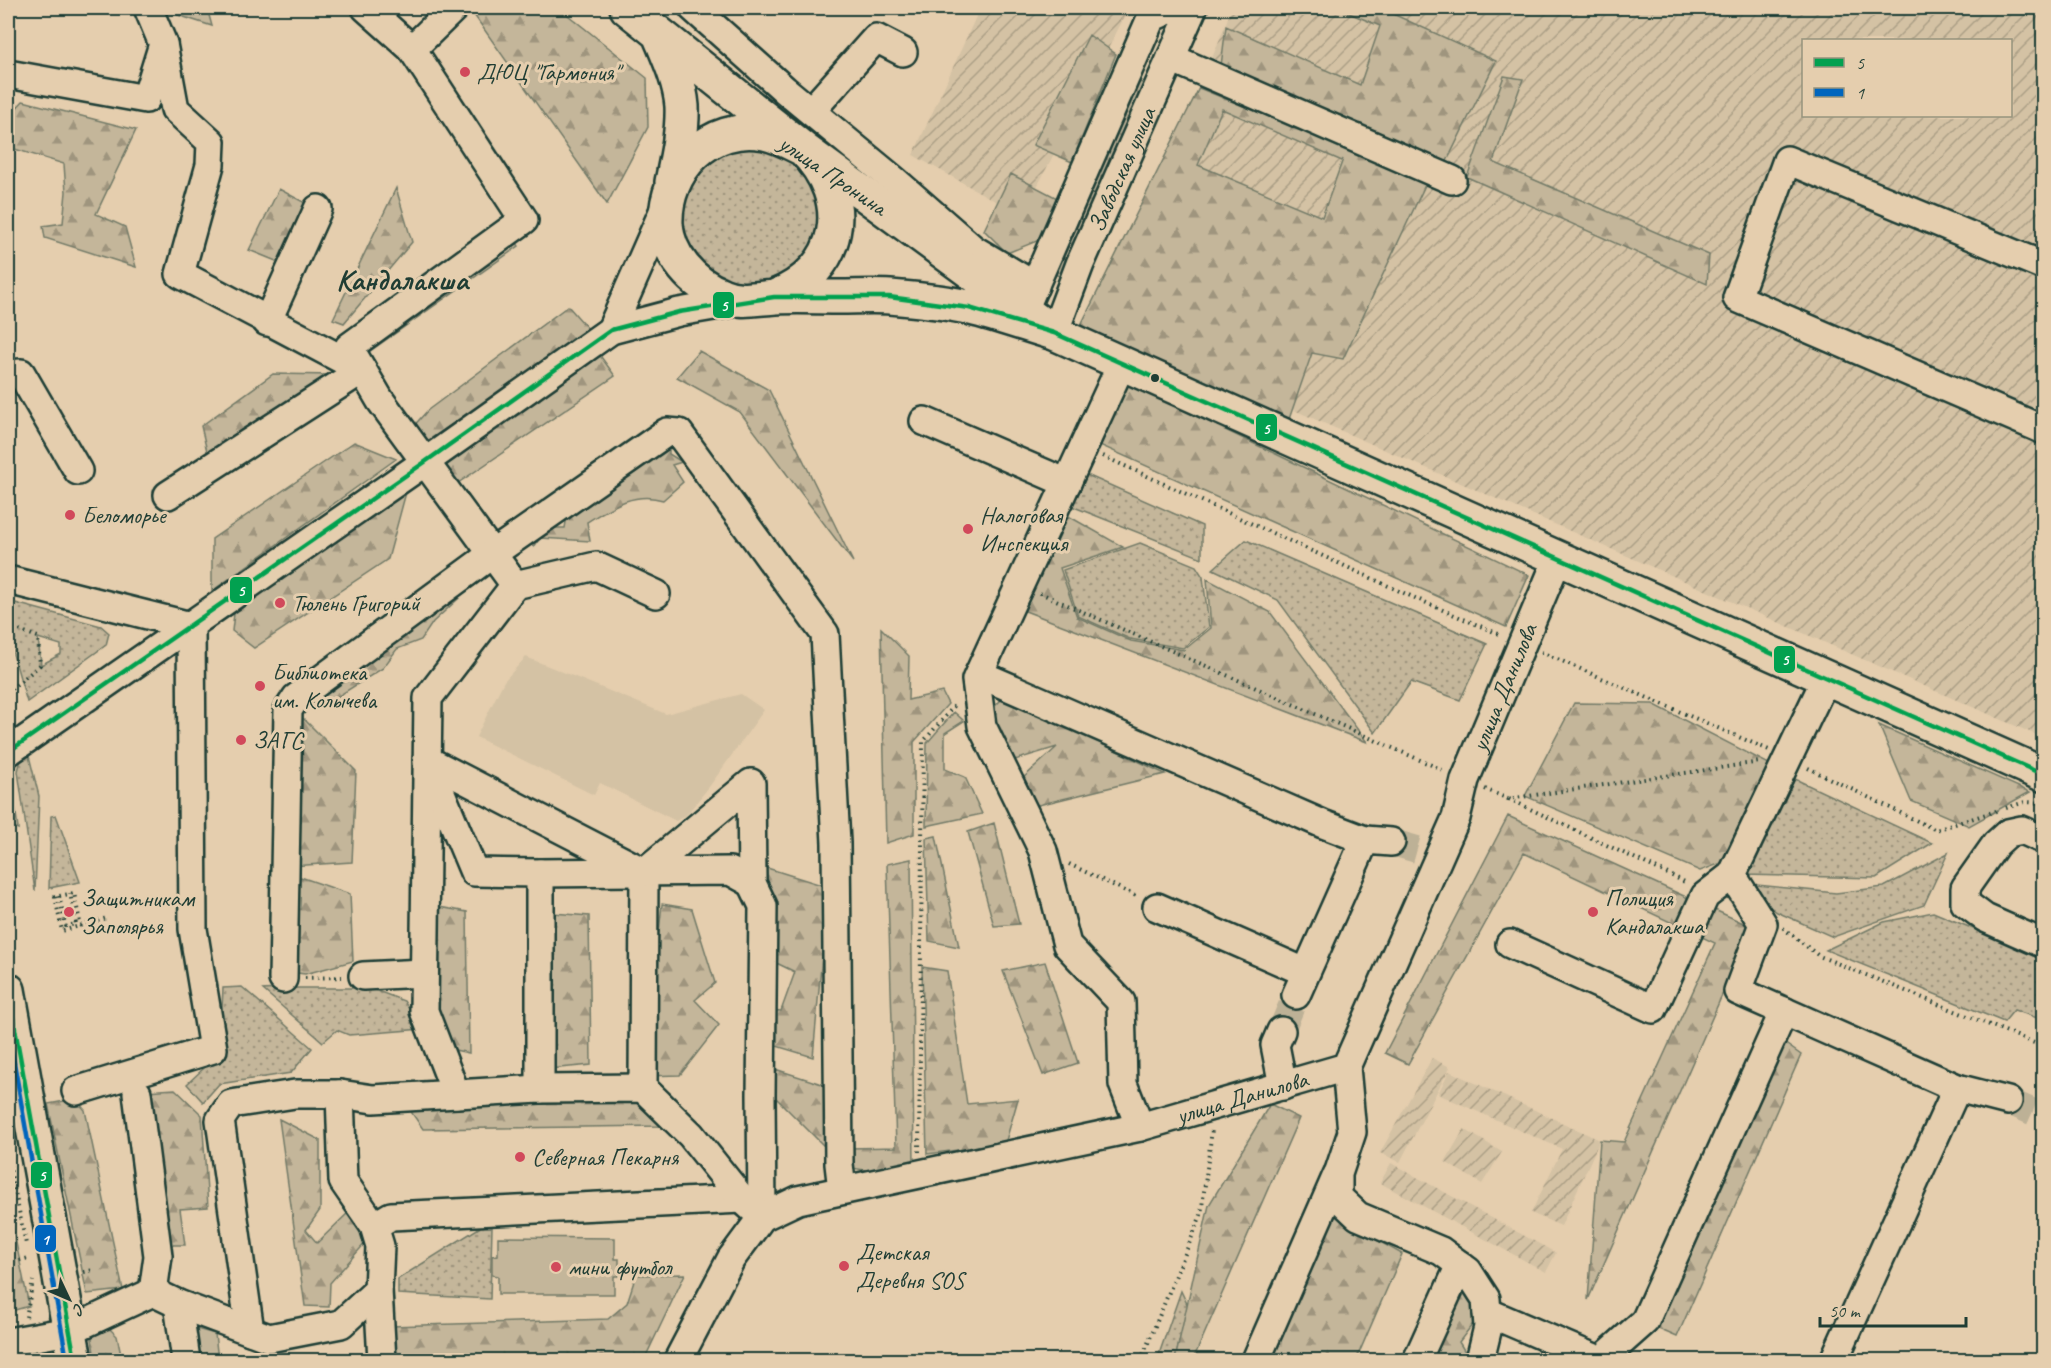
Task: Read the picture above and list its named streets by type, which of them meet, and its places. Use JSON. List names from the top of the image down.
{
  "streets": {
    "main road": ["улица Пронина"],
    "street": ["Заводская улица", "улица Данилова"]
  },
  "crossings": [
    ["Заводская улица", "улица Пронина"],
    ["улица Пронина", "улица Данилова"]
  ],
  "districts": ["Кандалакша"],
  "places": [
    "ДЮЦ \"Гармония\"",
    "Беломорье",
    "Налоговая Инспекция",
    "Тюлень Григорий",
    "Библиотека им. Колычева",
    "ЗАГС",
    "Защитникам Заполярья",
    "Полиция Кандалакша",
    "Северная Пекарня",
    "Детская Деревня SOS",
    "мини футбол"
  ],
  "lines": ["transit line 5", "transit line 1"],
  "legend": ["5", "1"],
  "scale_bar": "50 m",
  "north": "bottom right"
}
